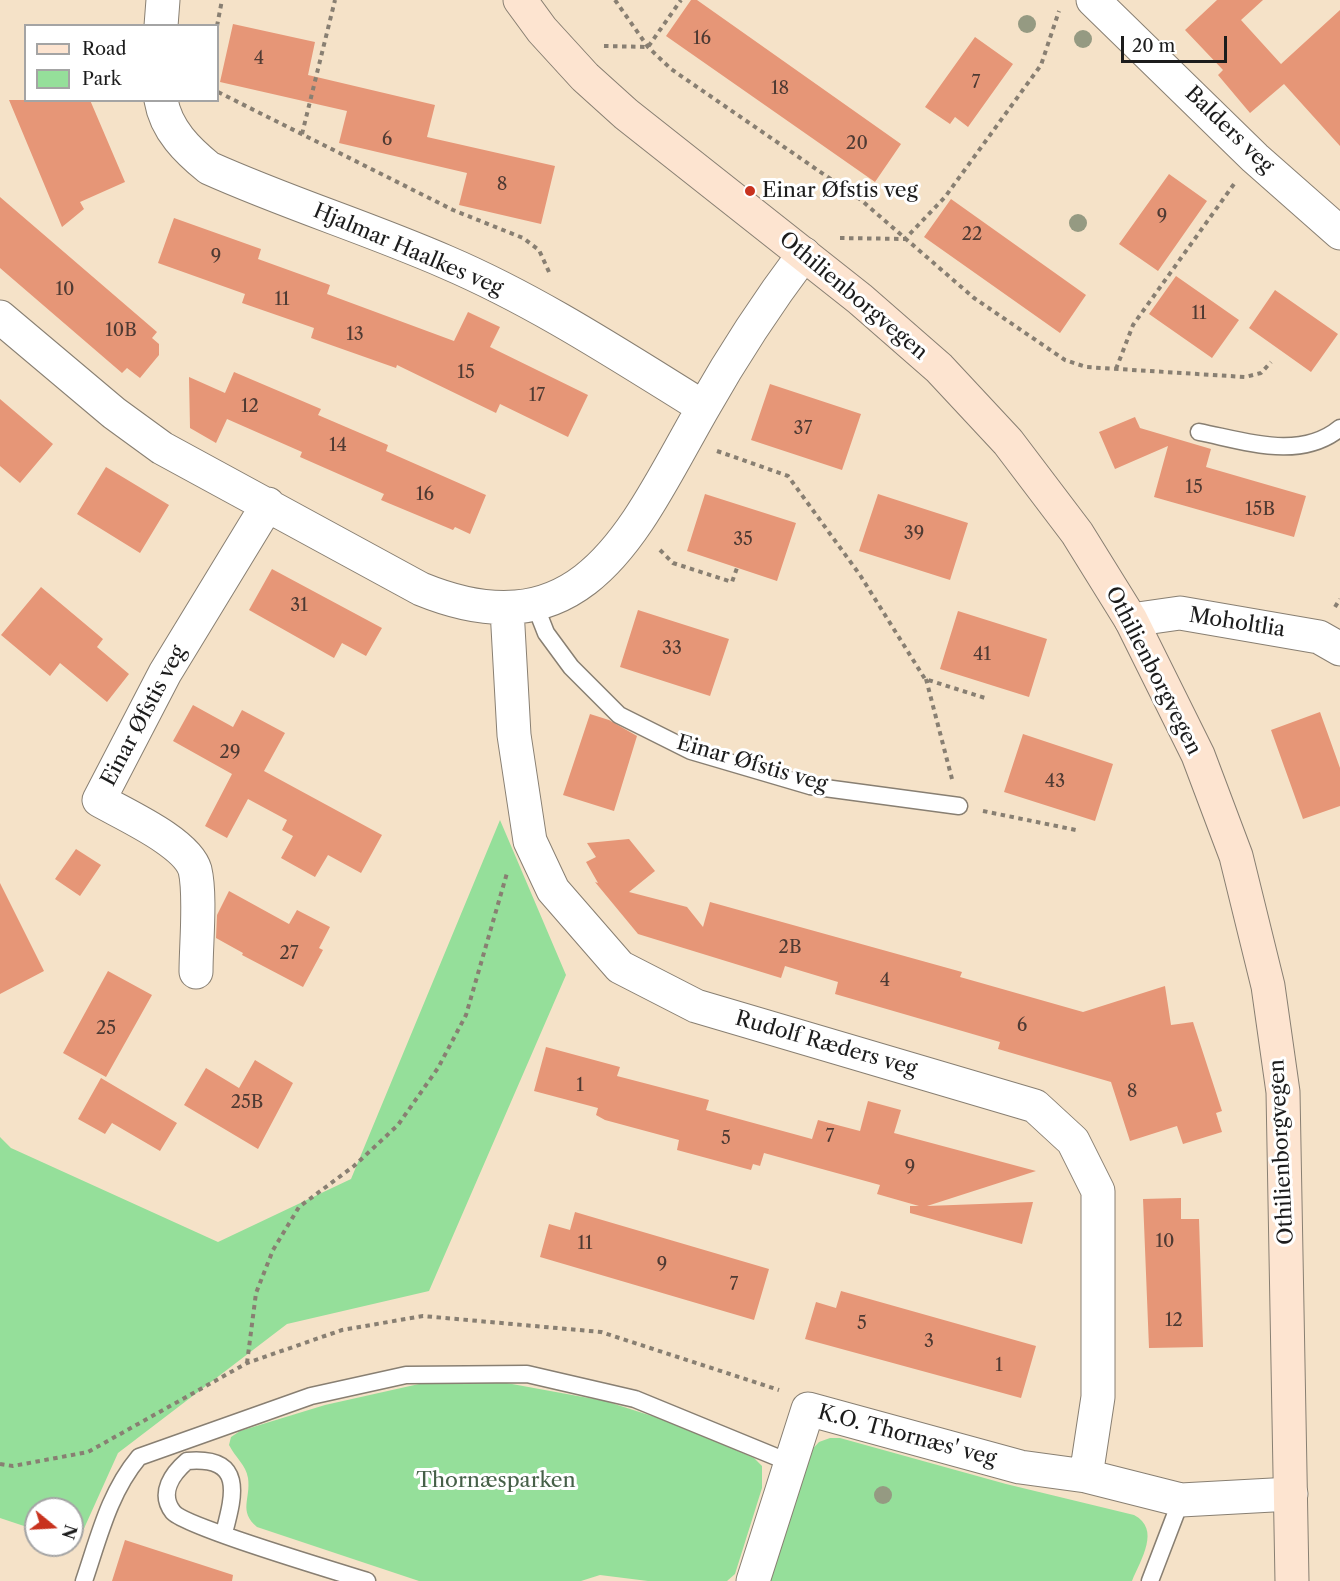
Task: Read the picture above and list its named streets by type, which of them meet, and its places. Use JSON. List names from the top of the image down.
{
  "streets": {
    "street": [
      "Balders veg",
      "Hjalmar Haalkes veg",
      "Othilienborgvegen",
      "Moholtlia",
      "Einar Øfstis veg",
      "Rudolf Ræders veg",
      "K.O. Thornæs' veg"
    ]
  },
  "crossings": [
    ["Othilienborgvegen", "Moholtlia"],
    ["Othilienborgvegen", "K.O. Thornæs' veg"],
    ["Einar Øfstis veg", "Rudolf Ræders veg"],
    ["Rudolf Ræders veg", "K.O. Thornæs' veg"]
  ],
  "parks": ["Thornæsparken"],
  "places": ["Einar Øfstis veg"],
  "house_numbers": [
    "16",
    "4",
    "7",
    "18",
    "6",
    "20",
    "8",
    "9",
    "22",
    "9",
    "10",
    "11",
    "11",
    "10B",
    "13",
    "15",
    "17",
    "12",
    "37",
    "14",
    "15",
    "16",
    "15B",
    "39",
    "35",
    "31",
    "33",
    "41",
    "29",
    "43",
    "2B",
    "27",
    "4",
    "6",
    "25",
    "1",
    "8",
    "25B",
    "7",
    "5",
    "9",
    "10",
    "11",
    "9",
    "7",
    "12",
    "5",
    "3",
    "1"
  ],
  "legend": ["Road", "Park"],
  "scale_bar": "20 m",
  "north": "right"
}
